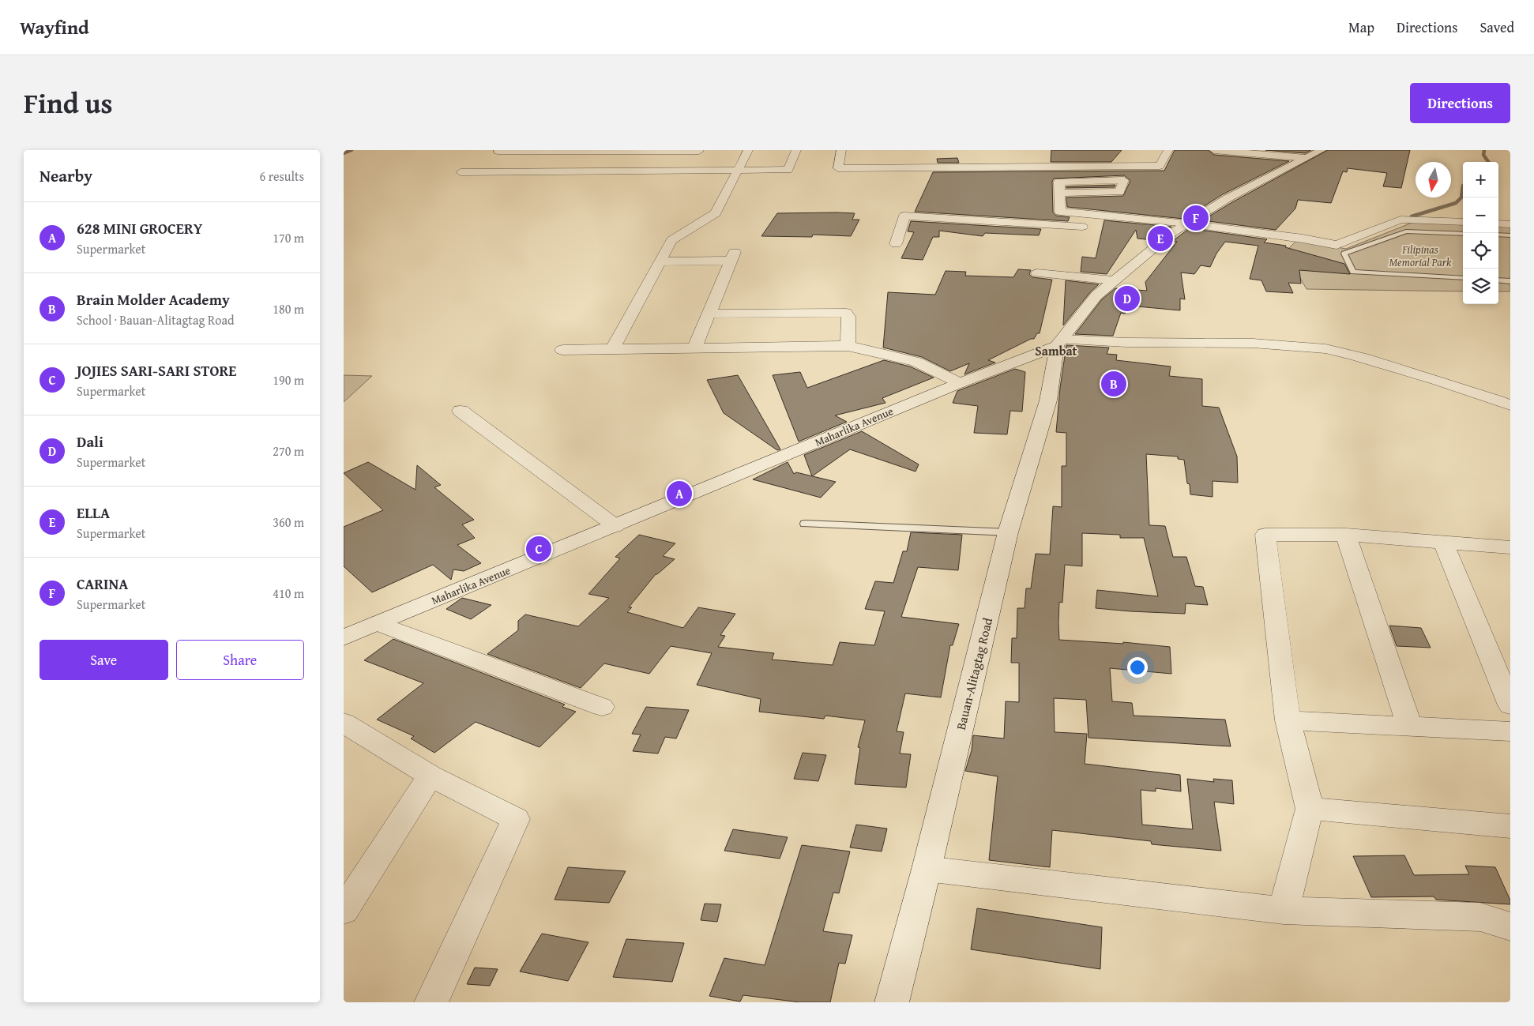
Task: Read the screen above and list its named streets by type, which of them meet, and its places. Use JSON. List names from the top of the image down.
{
  "streets": {
    "street": ["Maharlika Avenue", "Bauan-Alitagtag Road"]
  },
  "crossings": [
    ["Maharlika Avenue", "Bauan-Alitagtag Road"]
  ],
  "districts": ["Sambat"],
  "parks": ["Filipinas Memorial Park"],
  "north": "bottom",
  "page": {
    "header": "Wayfind",
    "nav": ["Map", "Directions", "Saved"],
    "title": "Find us",
    "buttons": [
      "Directions",
      ["Save", "Share"]
    ],
    "heading": ["Nearby", "6 results"],
    "map_buttons": ["+", "−"],
    "list": [
      {
        "mark": "A",
        "name": "628 MINI GROCERY",
        "note": "Supermarket",
        "value": "170 m"
      },
      {
        "mark": "B",
        "name": "Brain Molder Academy",
        "note": "School · Bauan-Alitagtag Road",
        "value": "180 m"
      },
      {
        "mark": "C",
        "name": "JOJIES SARI-SARI STORE",
        "note": "Supermarket",
        "value": "190 m"
      },
      {
        "mark": "D",
        "name": "Dali",
        "note": "Supermarket",
        "value": "270 m"
      },
      {
        "mark": "E",
        "name": "ELLA",
        "note": "Supermarket",
        "value": "360 m"
      },
      {
        "mark": "F",
        "name": "CARINA",
        "note": "Supermarket",
        "value": "410 m"
      }
    ],
    "pins": [
      "F",
      "E",
      "D",
      "B",
      "A",
      "C"
    ]
  }
}
